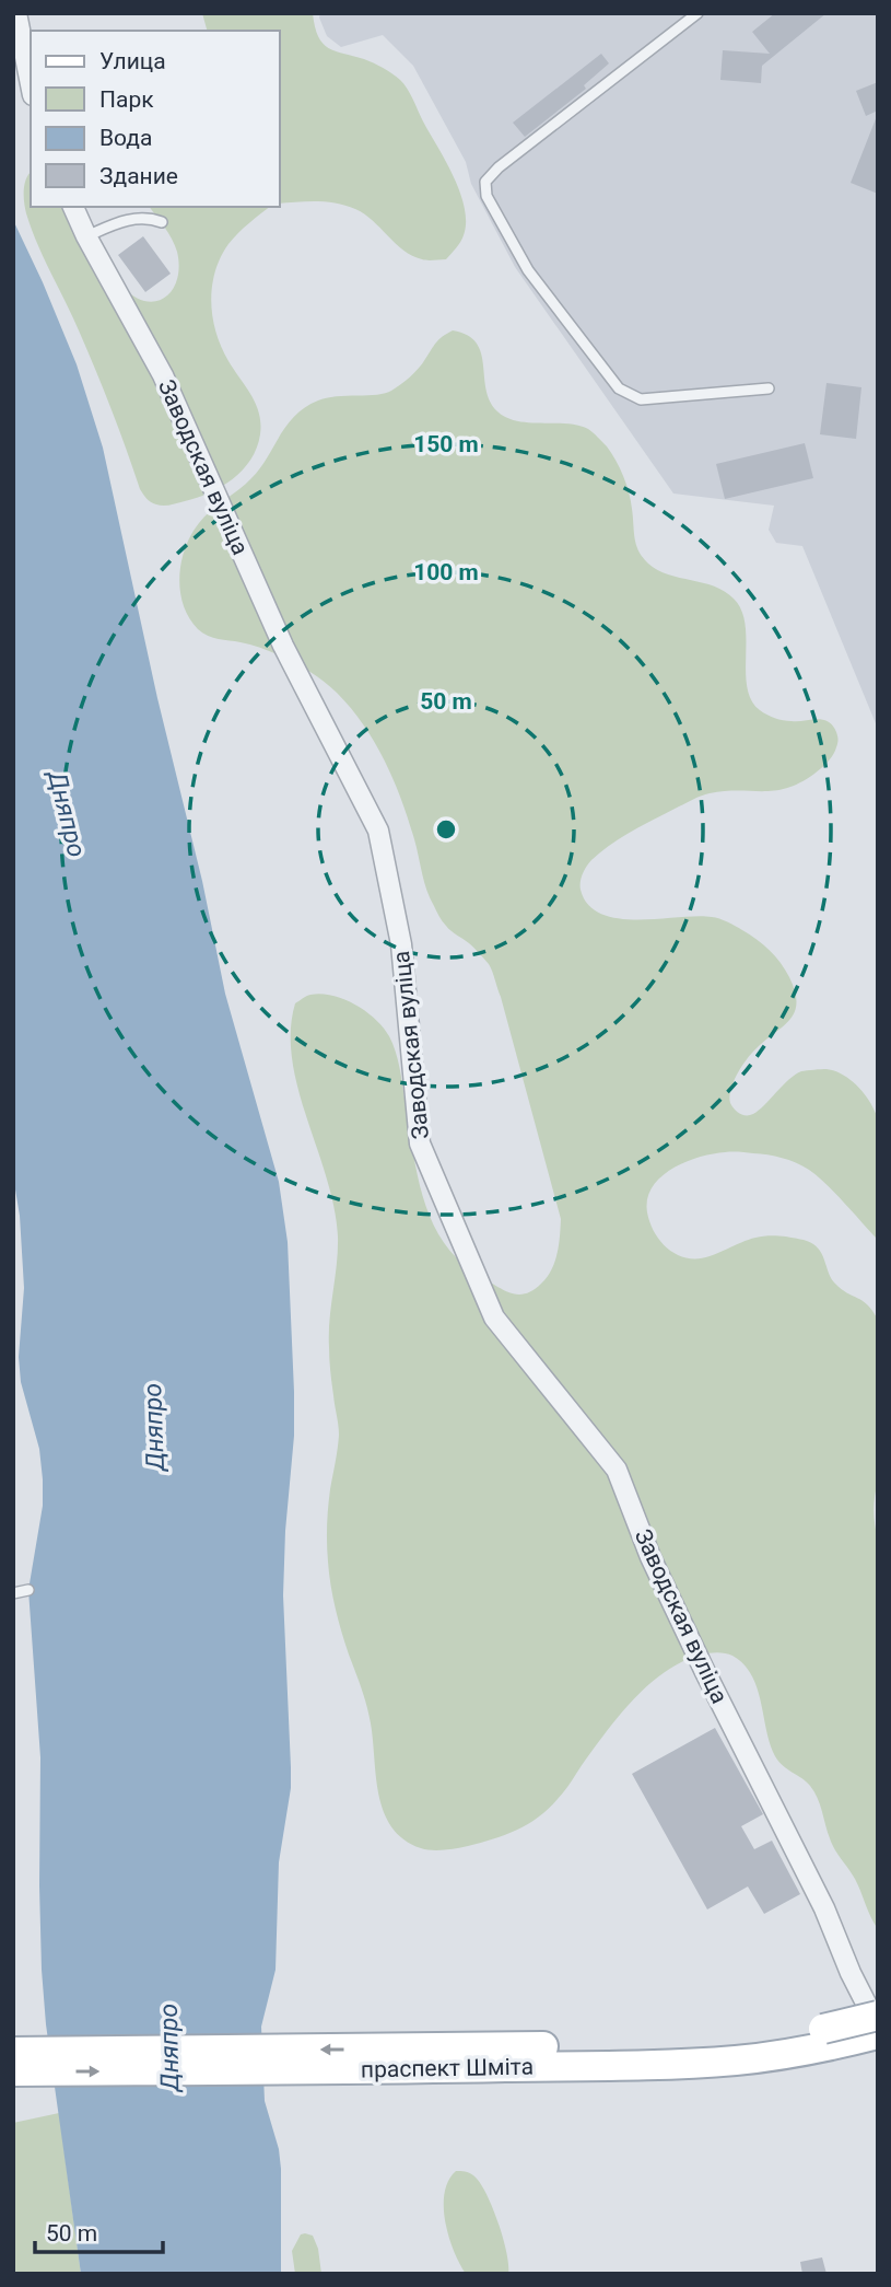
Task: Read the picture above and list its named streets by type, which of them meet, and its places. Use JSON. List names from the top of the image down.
{
  "streets": {
    "main road": ["праспект Шміта"],
    "street": ["Заводская вуліца"]
  },
  "water": ["Дняпро"],
  "legend": [
    "Улица",
    "Парк",
    "Вода",
    "Здание"
  ],
  "scale_bar": "50 m",
  "rings": ["150 m", "100 m", "50 m"]
}
